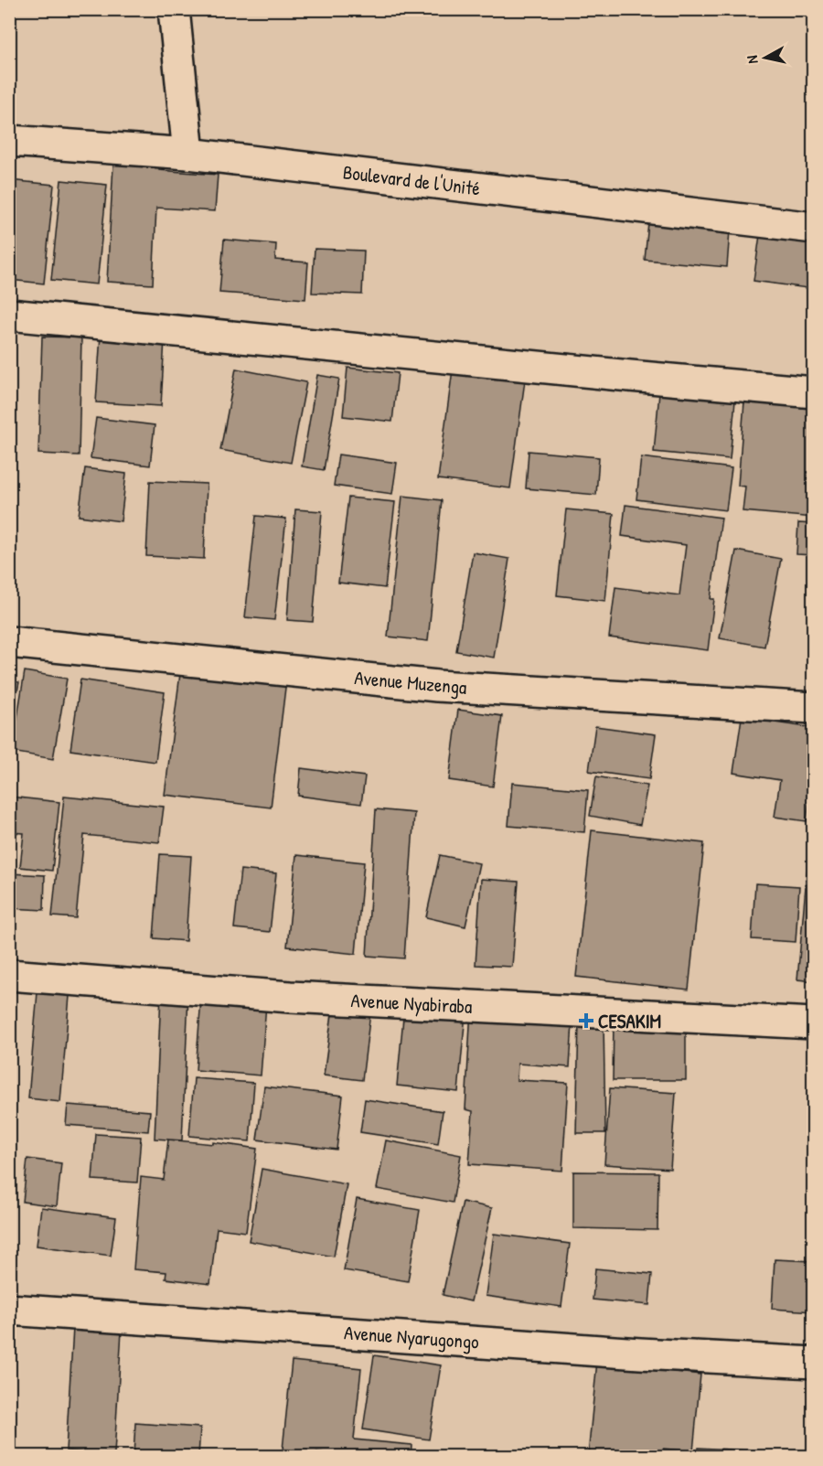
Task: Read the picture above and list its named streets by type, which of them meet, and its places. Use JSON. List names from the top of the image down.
{
  "streets": {
    "street": [
      "Boulevard de l'Unité",
      "Avenue Muzenga",
      "Avenue Nyabiraba",
      "Avenue Nyarugongo"
    ]
  },
  "places": {
    "health": ["CESAKIM"]
  },
  "north": "left"
}
